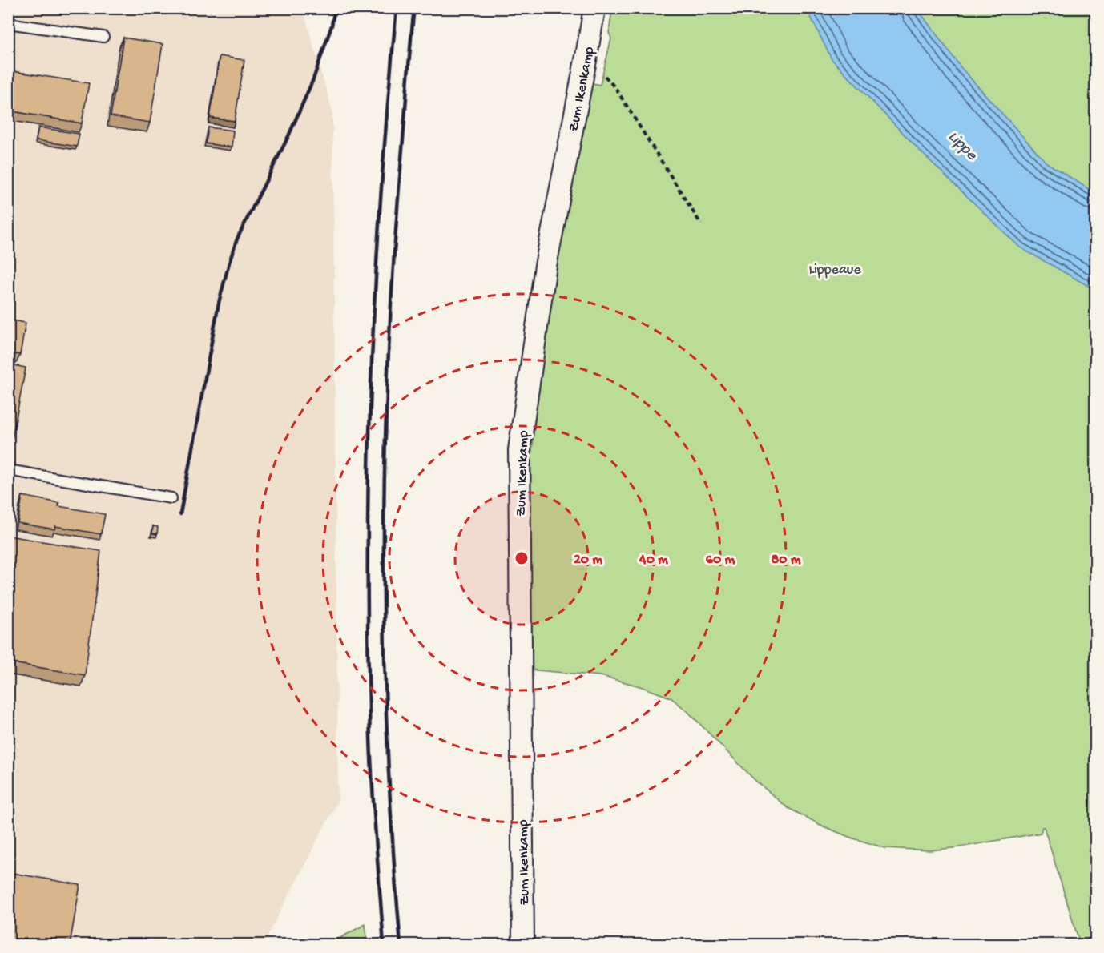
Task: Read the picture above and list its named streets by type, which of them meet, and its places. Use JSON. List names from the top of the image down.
{
  "streets": {
    "street": ["Zum Ikenkamp"]
  },
  "water": ["Lippe"],
  "parks": ["Lippeaue"],
  "rings": [
    "20 m",
    "40 m",
    "60 m",
    "80 m"
  ]
}
